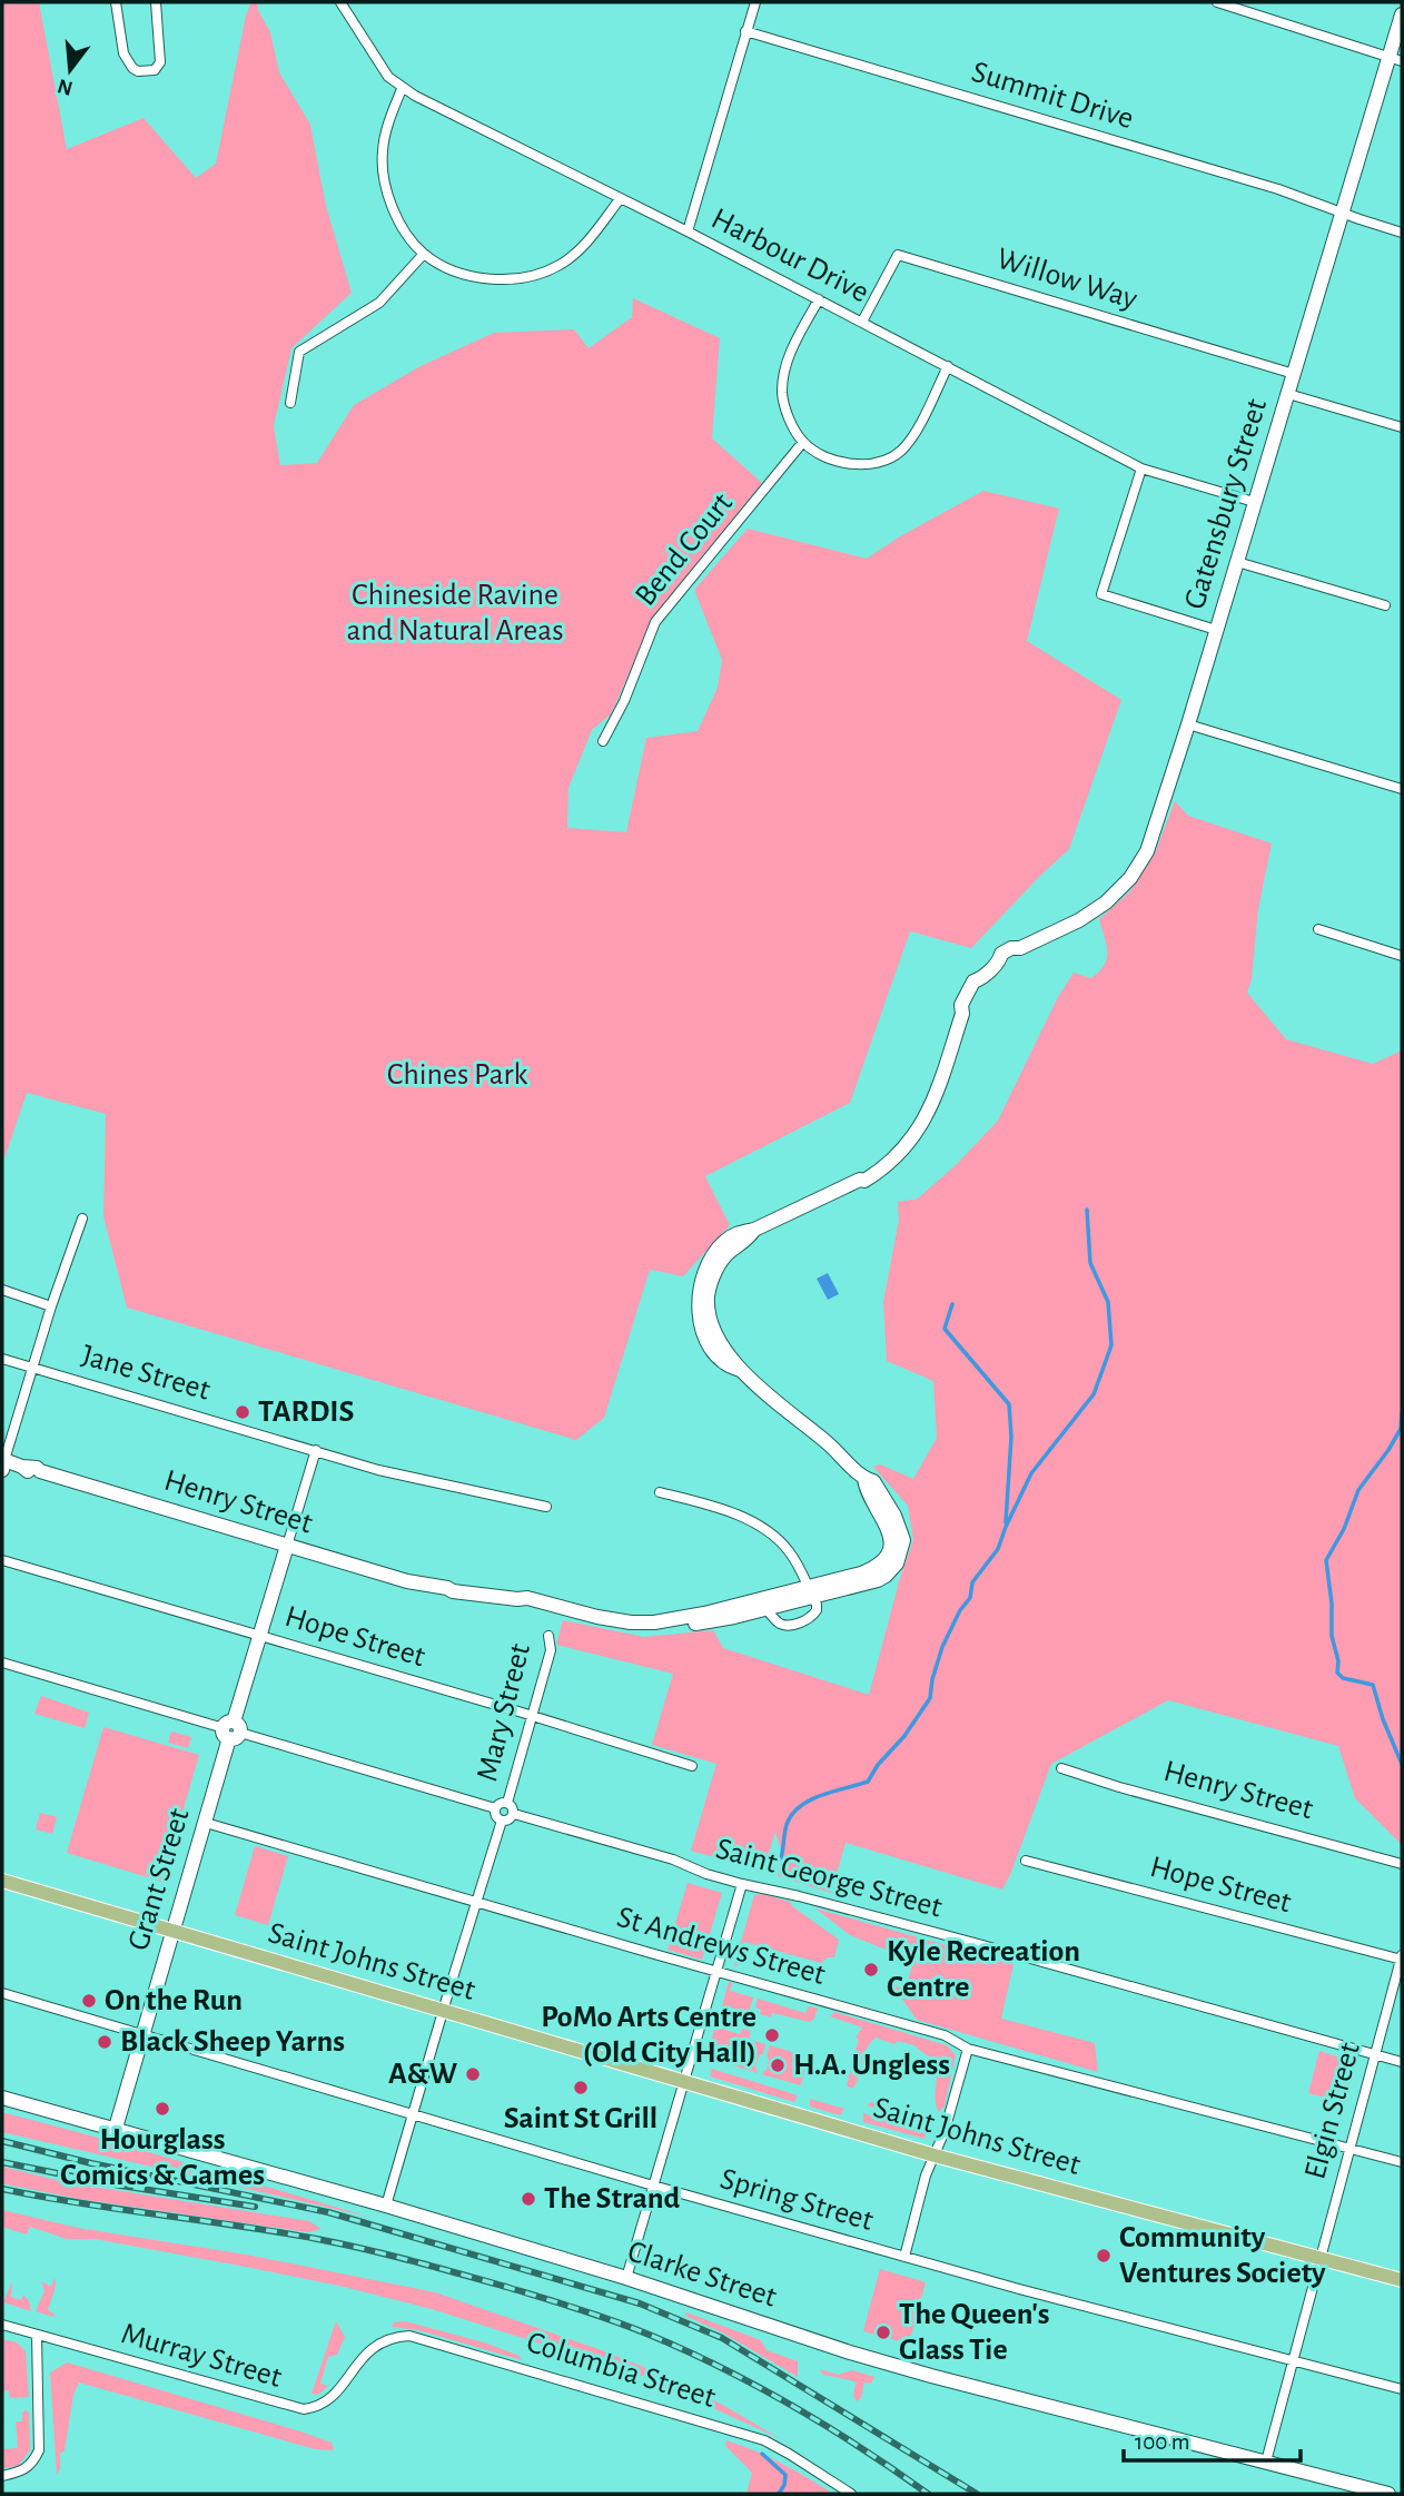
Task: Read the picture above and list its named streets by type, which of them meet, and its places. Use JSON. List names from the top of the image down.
{
  "streets": {
    "main road": ["Saint Johns Street"],
    "street": [
      "Summit Drive",
      "Harbour Drive",
      "Willow Way",
      "Gatensbury Street",
      "Bend Court",
      "Jane Street",
      "Henry Street",
      "Hope Street",
      "Mary Street",
      "Saint George Street",
      "Grant Street",
      "St Andrews Street",
      "Elgin Street",
      "Spring Street",
      "Clarke Street",
      "Murray Street",
      "Columbia Street"
    ]
  },
  "crossings": [
    ["Summit Drive", "Gatensbury Street"],
    ["Harbour Drive", "Willow Way"],
    ["Harbour Drive", "Gatensbury Street"],
    ["Harbour Drive", "Bend Court"],
    ["Willow Way", "Gatensbury Street"],
    ["Willow Way", "Bend Court"],
    ["Jane Street", "Grant Street"],
    ["Henry Street", "Grant Street"],
    ["Hope Street", "Mary Street"],
    ["Hope Street", "Grant Street"],
    ["Hope Street", "Elgin Street"],
    ["Mary Street", "Saint George Street"],
    ["Mary Street", "St Andrews Street"],
    ["Mary Street", "Saint Johns Street"],
    ["Mary Street", "Spring Street"],
    ["Mary Street", "Clarke Street"],
    ["Saint George Street", "Elgin Street"],
    ["Grant Street", "St Andrews Street"],
    ["Grant Street", "Saint Johns Street"],
    ["Grant Street", "Spring Street"],
    ["Grant Street", "Clarke Street"],
    ["St Andrews Street", "Elgin Street"],
    ["Saint Johns Street", "Elgin Street"],
    ["Elgin Street", "Spring Street"],
    ["Elgin Street", "Clarke Street"],
    ["Murray Street", "Columbia Street"]
  ],
  "parks": ["Chineside Ravine and Natural Areas", "Chines Park"],
  "places": [
    "TARDIS",
    "Kyle Recreation Centre",
    "On the Run",
    "PoMo Arts Centre (Old City Hall)",
    "Black Sheep Yarns",
    "H.A. Ungless",
    "A&W",
    "Saint St Grill",
    "Hourglass Comics & Games",
    "The Strand",
    "Community Ventures Society",
    "The Queen's Glass Tie"
  ],
  "scale_bar": "100 m",
  "north": "bottom"
}
